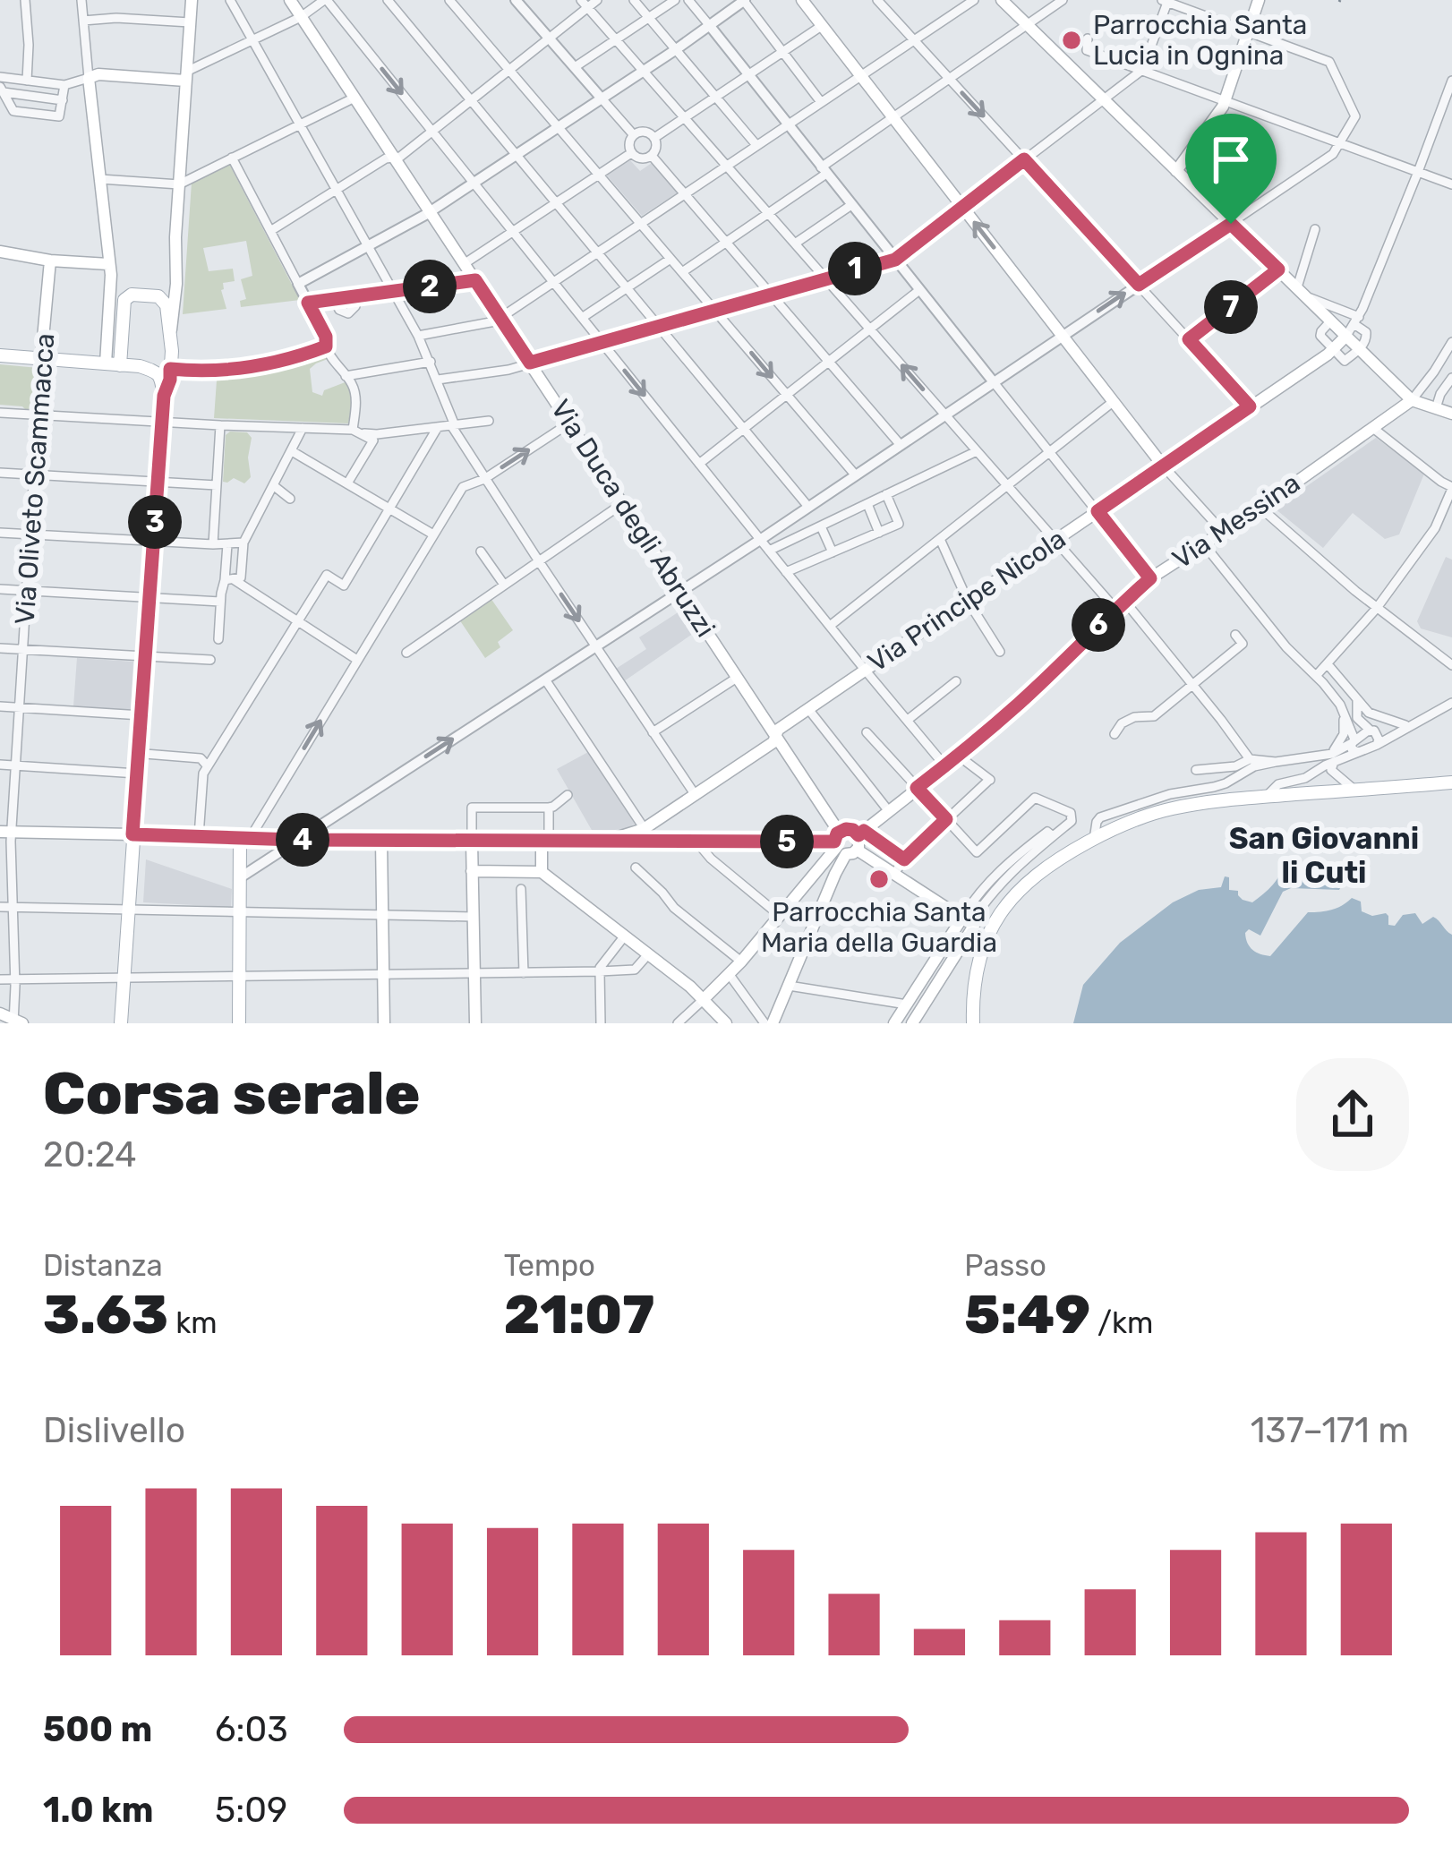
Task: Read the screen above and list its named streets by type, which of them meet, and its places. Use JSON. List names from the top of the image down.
{
  "streets": {
    "main road": [
      "Via Oliveto Scammacca",
      "Via Duca degli Abruzzi",
      "Via Messina",
      "Via Principe Nicola"
    ]
  },
  "crossings": [
    ["Via Duca degli Abruzzi", "Via Principe Nicola"]
  ],
  "districts": ["San Giovanni li Cuti"],
  "places": ["Parrocchia Santa Lucia in Ognina", "Parrocchia Santa Maria della Guardia"],
  "page": {
    "pins": [
      "1",
      "2",
      "7",
      "3",
      "6",
      "4",
      "5"
    ],
    "heading": ["Corsa serale", "20:24"],
    "stats": [
      ["Distanza", "3.63 km"],
      ["Tempo", "21:07"],
      ["Passo", "5:49 /km"]
    ],
    "chart": ["Dislivello", "137–171 m"],
    "list": [
      {
        "name": "500 m",
        "note": "6:03"
      },
      {
        "name": "1.0 km",
        "note": "5:09"
      }
    ]
  }
}
